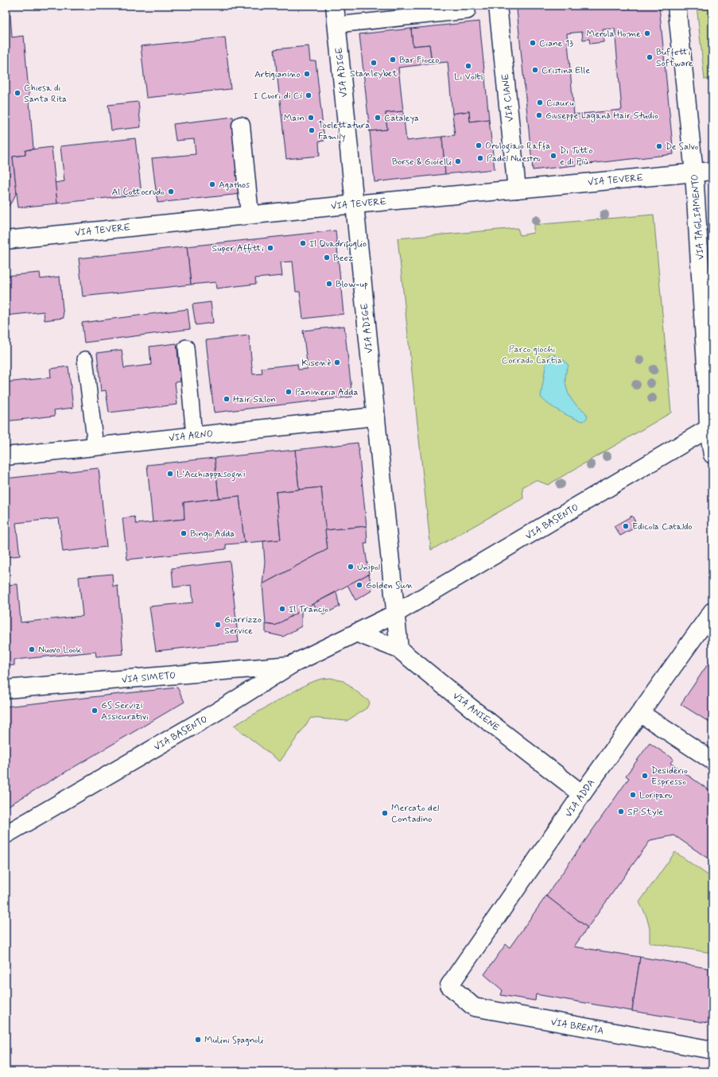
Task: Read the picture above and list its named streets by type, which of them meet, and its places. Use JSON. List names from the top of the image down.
{
  "streets": {
    "street": [
      "VIA ADIGE",
      "VIA CIANE",
      "VIA TEVERE",
      "VIA TAGLIAMENTO",
      "VIA ARNO",
      "VIA BASENTO",
      "VIA SIMETO",
      "VIA ANIENE",
      "VIA ADDA",
      "VIA BRENTA"
    ]
  },
  "crossings": [
    ["VIA ADIGE", "VIA TEVERE"],
    ["VIA ADIGE", "VIA ARNO"],
    ["VIA ADIGE", "VIA BASENTO"],
    ["VIA CIANE", "VIA TEVERE"],
    ["VIA TEVERE", "VIA TAGLIAMENTO"],
    ["VIA TAGLIAMENTO", "VIA BASENTO"],
    ["VIA BASENTO", "VIA SIMETO"],
    ["VIA BASENTO", "VIA ANIENE"],
    ["VIA ANIENE", "VIA ADDA"],
    ["VIA ADDA", "VIA BRENTA"]
  ],
  "parks": ["Parco giochi Corrado Cartia"],
  "places": [
    "Merola Home",
    "Ciane 13",
    "Buffetti Software",
    "Bar Fiocco",
    "Stanleybet",
    "Li Volti",
    "Cristina Elle",
    "Artigianino",
    "Chiesa di Santa Rita",
    "I Cuori di Ci",
    "Ciauru",
    "Giuseppe Laganà Hair Studio",
    "Main",
    "Cataleya",
    "Toelettatura Family",
    "Orologiaio Raffa",
    "De Salvo",
    "Di Tutto e di Più",
    "Padel Nuestro",
    "Borse & Gioielli",
    "Agathos",
    "Al Cottocrudo",
    "Il Quadrifoglio",
    "Super Affitti",
    "Beez",
    "Blow-up",
    "Kisenè",
    "Panineria Adda",
    "Hair Salon",
    "L'Acchiappasogni",
    "Edicola Cataldo",
    "Bingo Adda",
    "Unipol",
    "Golden Sun",
    "Il Trancio",
    "Giarrizzo Service",
    "Nuovo Look",
    "GS Servizi Assicurativi",
    "Desiderio Espresso",
    "Loriparo",
    "SP Style",
    "Mercato del Contadino",
    "Mulini Spagnoli"
  ]
}
